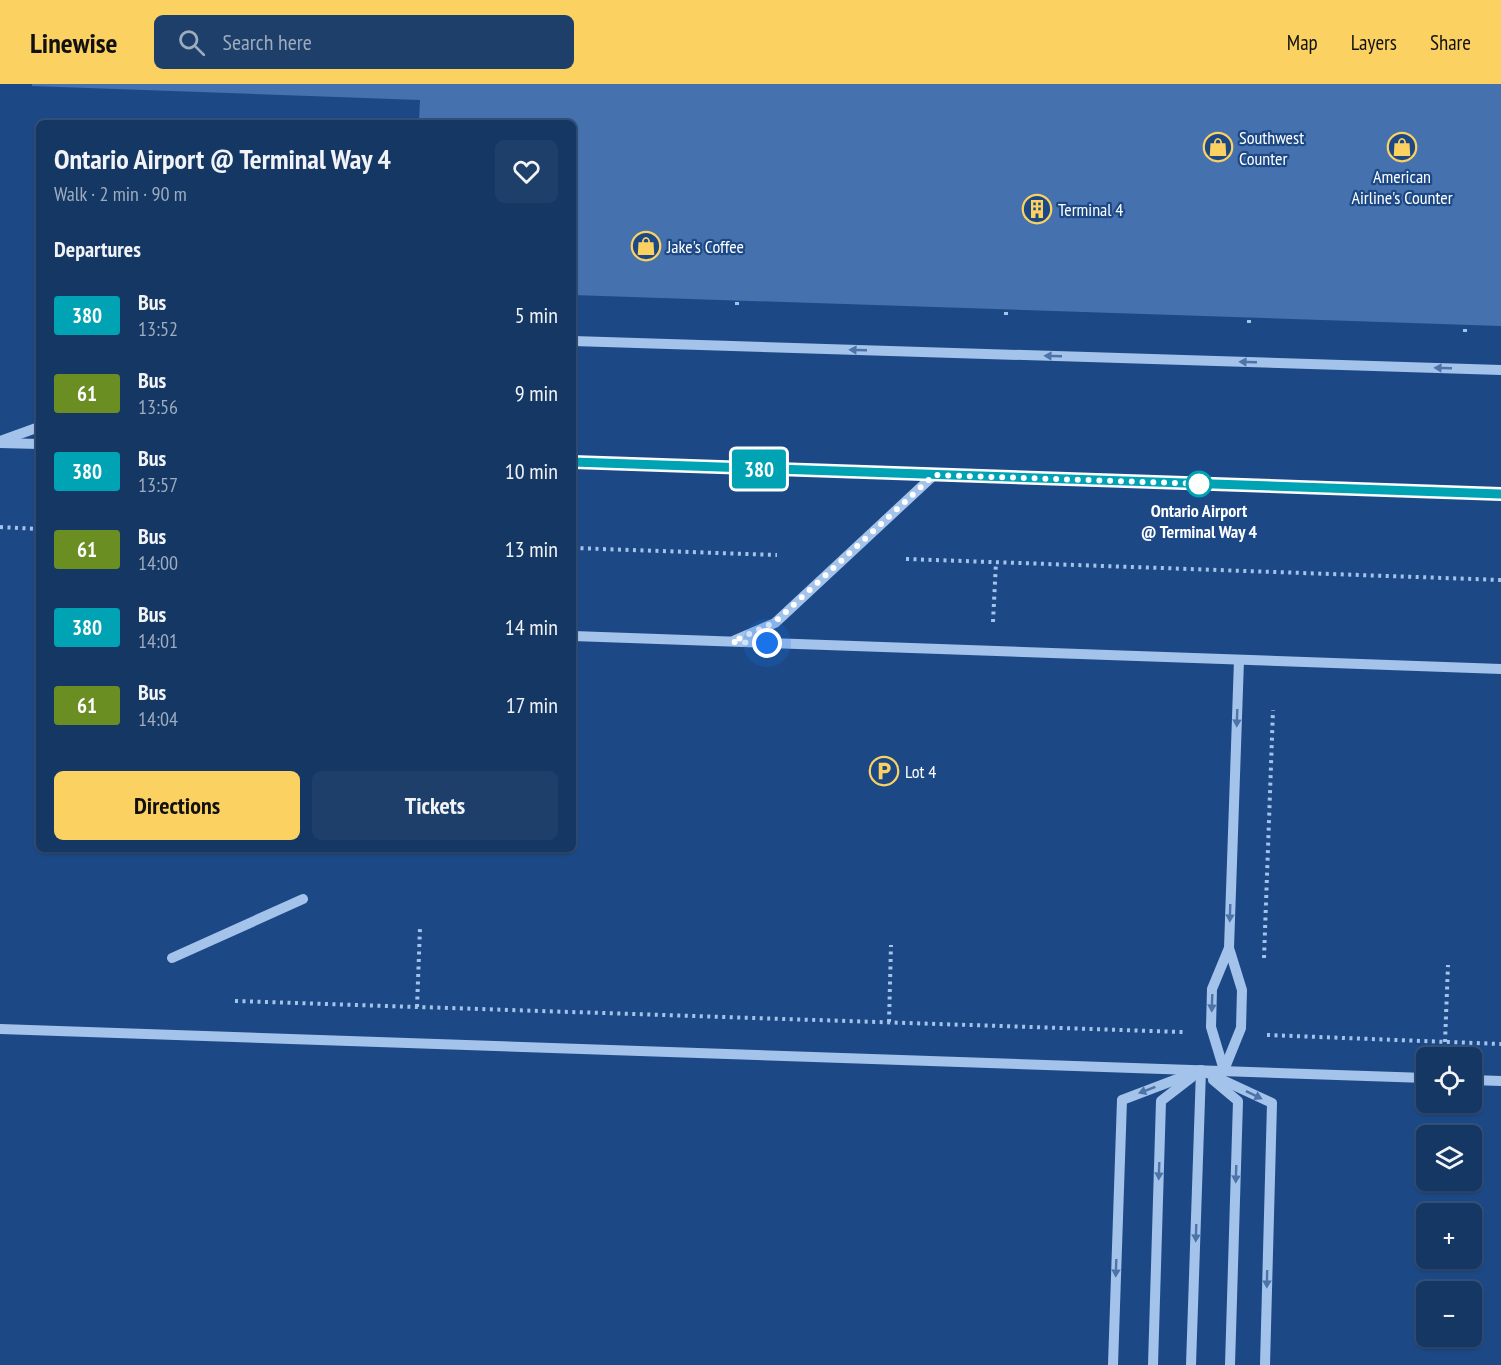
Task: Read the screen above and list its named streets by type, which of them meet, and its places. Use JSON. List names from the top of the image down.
{
  "places": {
    "shop": ["Southwest Counter", "American Airline's Counter", "Jake's Coffee"],
    "building": ["Terminal 4"],
    "other": ["Ontario Airport @ Terminal Way 4"],
    "parking": ["Lot 4"]
  },
  "lines": ["bus line 380"],
  "page": {
    "header": "Linewise",
    "search": "Search here",
    "nav": ["Map", "Layers", "Share"],
    "on_map": "380",
    "heading": [
      ["Ontario Airport @ Terminal Way 4", "Walk · 2 min · 90 m"],
      "Departures"
    ],
    "list": [
      {
        "mark": "380",
        "name": "Bus",
        "note": "13:52",
        "value": "5 min"
      },
      {
        "mark": "61",
        "name": "Bus",
        "note": "13:56",
        "value": "9 min"
      },
      {
        "mark": "380",
        "name": "Bus",
        "note": "13:57",
        "value": "10 min"
      },
      {
        "mark": "61",
        "name": "Bus",
        "note": "14:00",
        "value": "13 min"
      },
      {
        "mark": "380",
        "name": "Bus",
        "note": "14:01",
        "value": "14 min"
      },
      {
        "mark": "61",
        "name": "Bus",
        "note": "14:04",
        "value": "17 min"
      }
    ],
    "buttons": ["Directions", "Tickets"],
    "map_buttons": ["+", "−"]
  }
}
